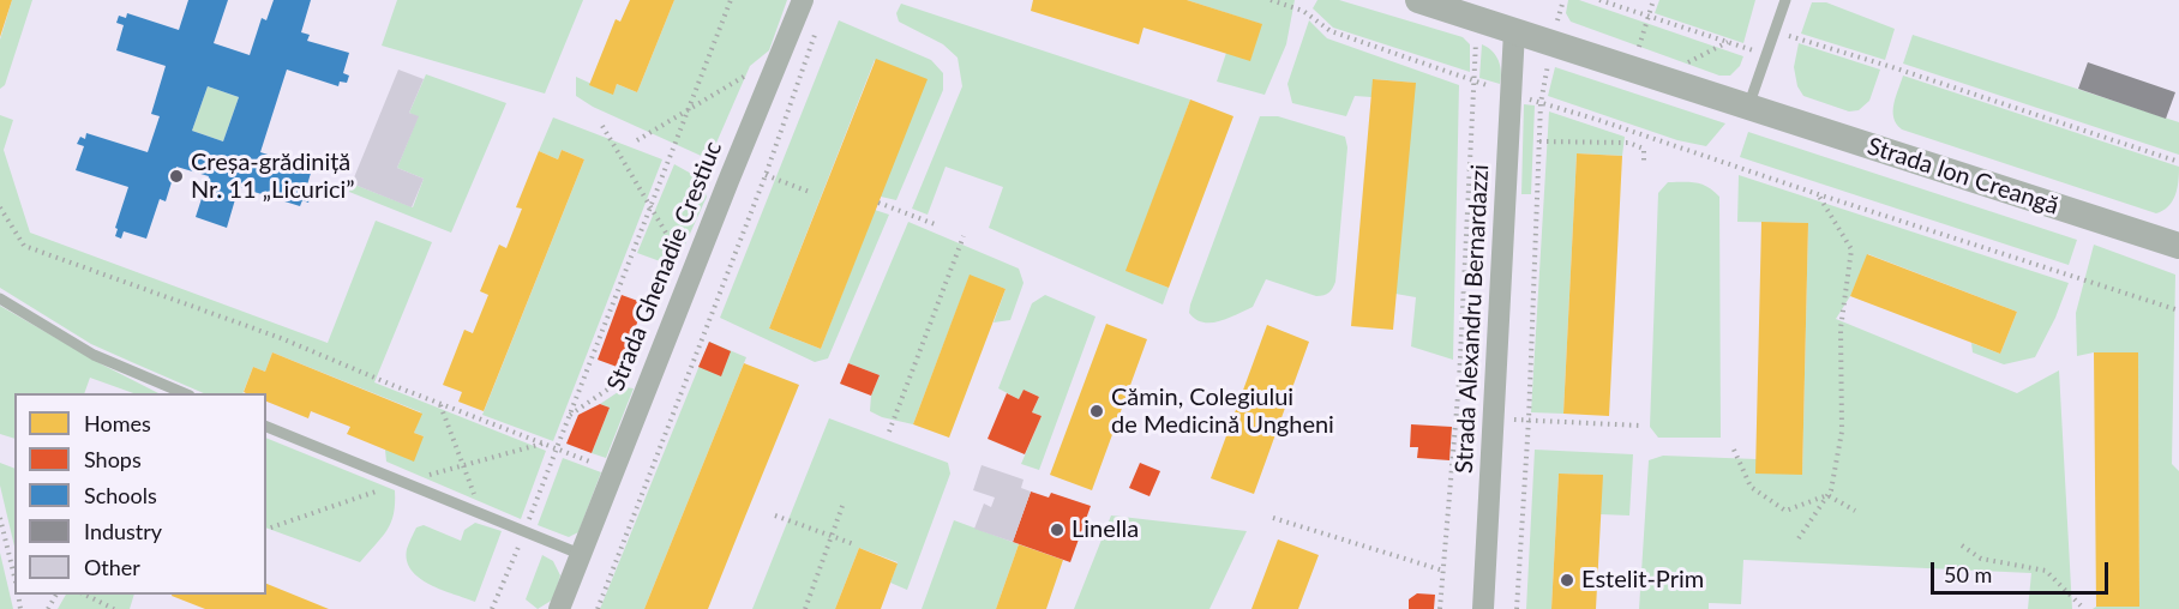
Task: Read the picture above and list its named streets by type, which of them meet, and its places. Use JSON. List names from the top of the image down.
{
  "streets": {
    "street": ["Strada Ion Creangă", "Strada Ghenadie Crestiuc", "Strada Alexandru Bernardazzi"]
  },
  "crossings": [
    ["Strada Ion Creangă", "Strada Alexandru Bernardazzi"]
  ],
  "places": [
    "Creșa-grădiniță Nr. 11 „Licurici”",
    "Cămin, Colegiului de Medicină Ungheni",
    "Linella",
    "Estelit-Prim"
  ],
  "legend": [
    "Homes",
    "Shops",
    "Schools",
    "Industry",
    "Other"
  ],
  "scale_bar": "50 m"
}
